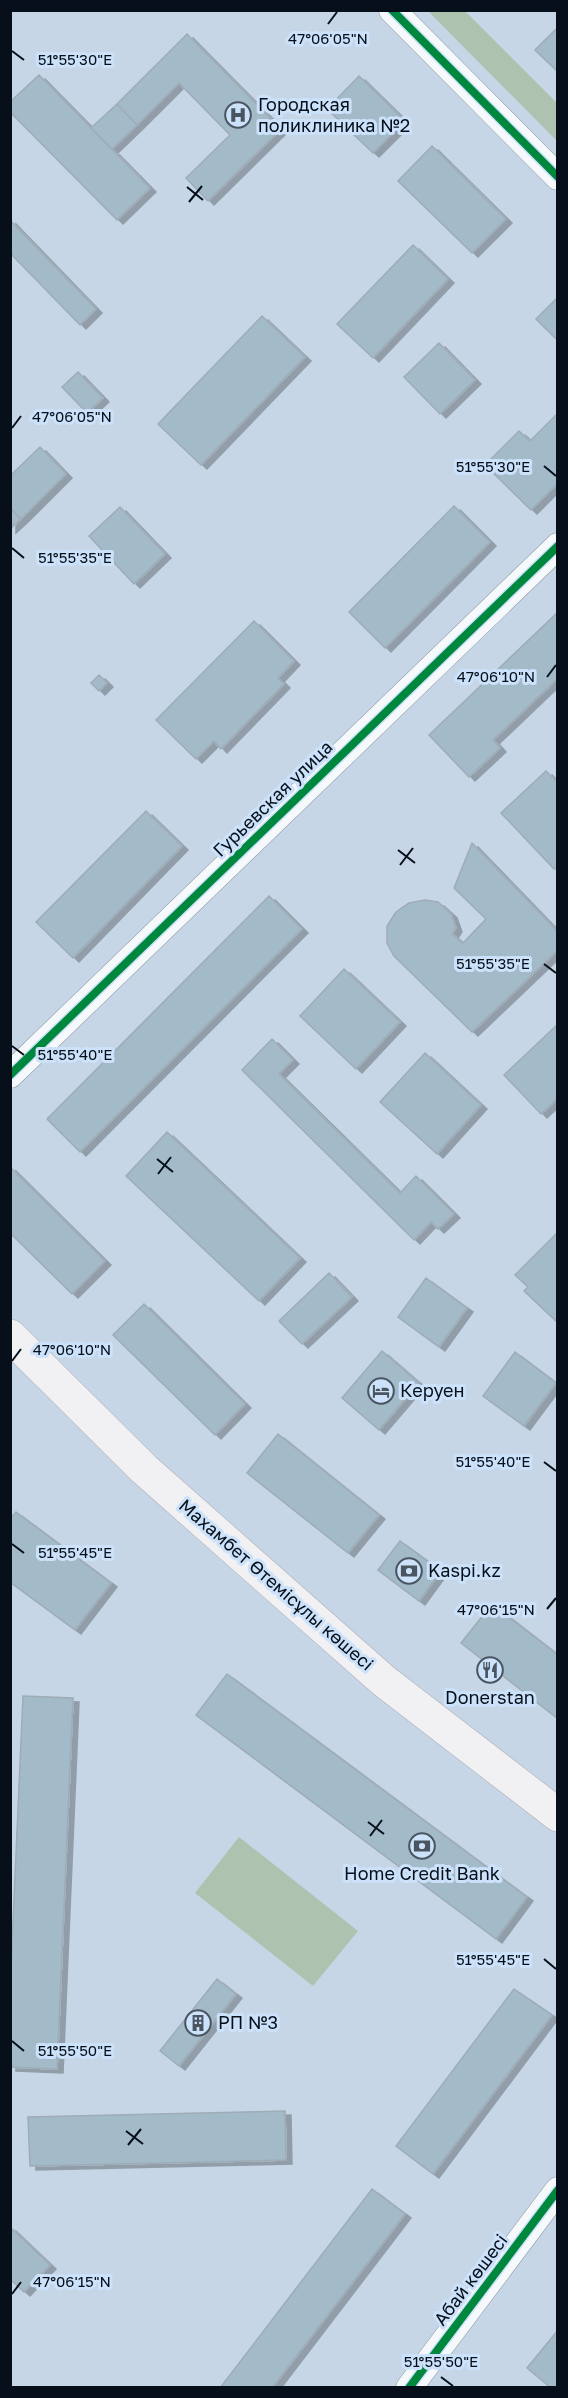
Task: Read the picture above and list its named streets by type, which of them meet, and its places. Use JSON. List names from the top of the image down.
{
  "streets": {
    "main road": ["Махамбет Өтемісұлы көшесі"],
    "street": ["Гурьевская улица", "Абай көшесі"]
  },
  "places": {
    "hospital": ["Городская поликлиника №2"],
    "hotel": ["Керуен"],
    "bank": ["Kaspi.kz", "Home Credit Bank"],
    "restaurant": ["Donerstan"],
    "building": ["РП №3"]
  },
  "coordinates": [
    "47°06'05\"N",
    "51°55'30\"E",
    "51°55'35\"E",
    "47°06'10\"N",
    "51°55'40\"E",
    "51°55'45\"E",
    "47°06'15\"N",
    "51°55'50\"E"
  ]
}
